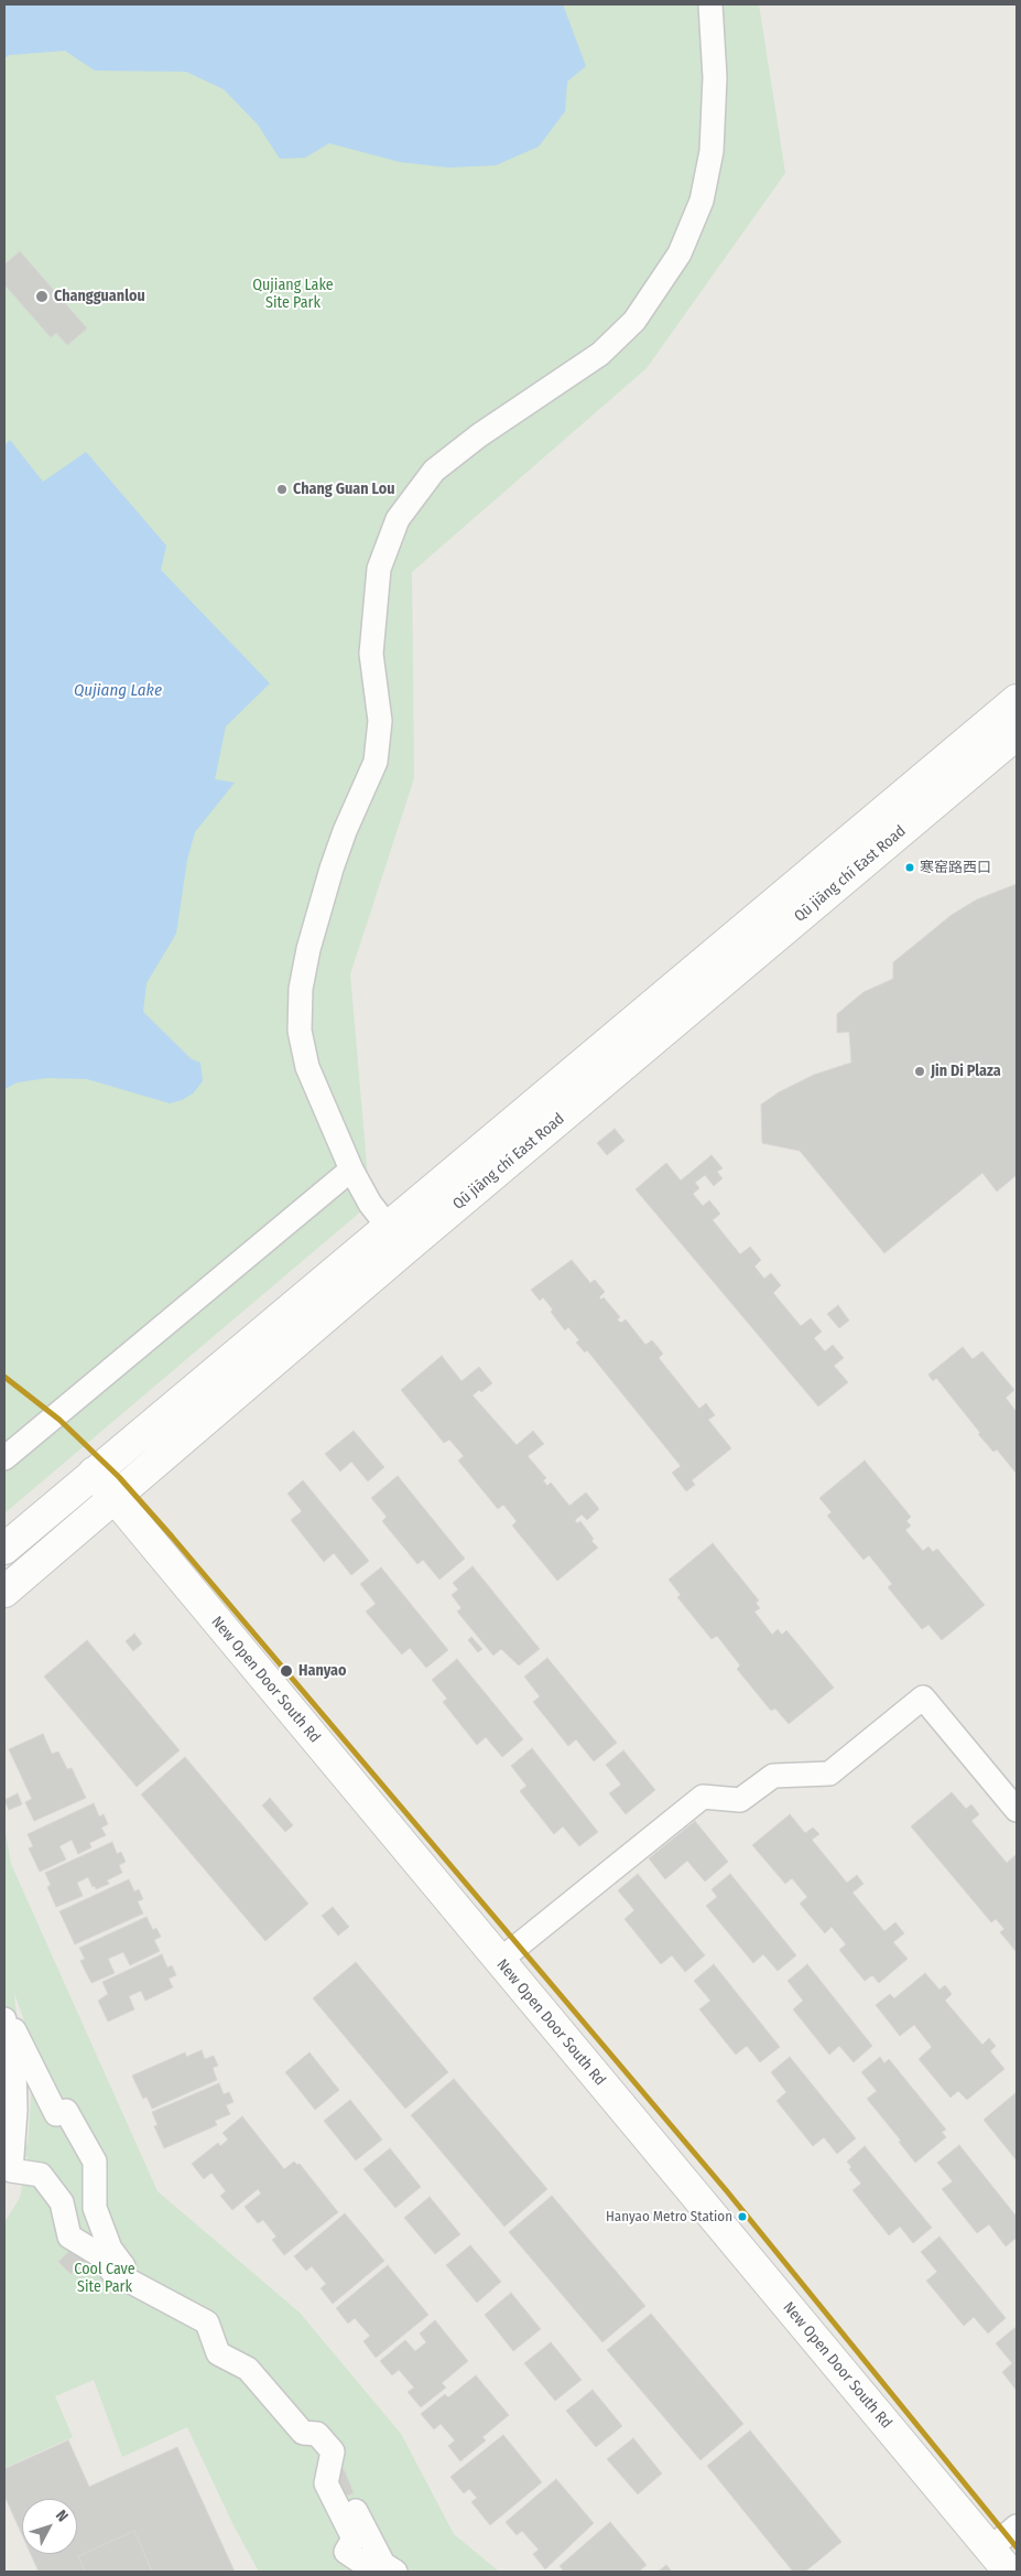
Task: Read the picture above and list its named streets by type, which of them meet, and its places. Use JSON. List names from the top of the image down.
{
  "streets": {
    "main road": ["Qū jiāng chí East Road", "New Open Door South Rd"]
  },
  "crossings": [
    ["Qū jiāng chí East Road", "New Open Door South Rd"]
  ],
  "water": ["Qujiang Lake"],
  "parks": ["Qujiang Lake Site Park", "Cool Cave Site Park"],
  "places": [
    "Changguanlou",
    "Chang Guan Lou",
    "寒窑路西口",
    "Jin Di Plaza",
    "Hanyao",
    "Hanyao Metro Station"
  ],
  "north": "top right"
}
